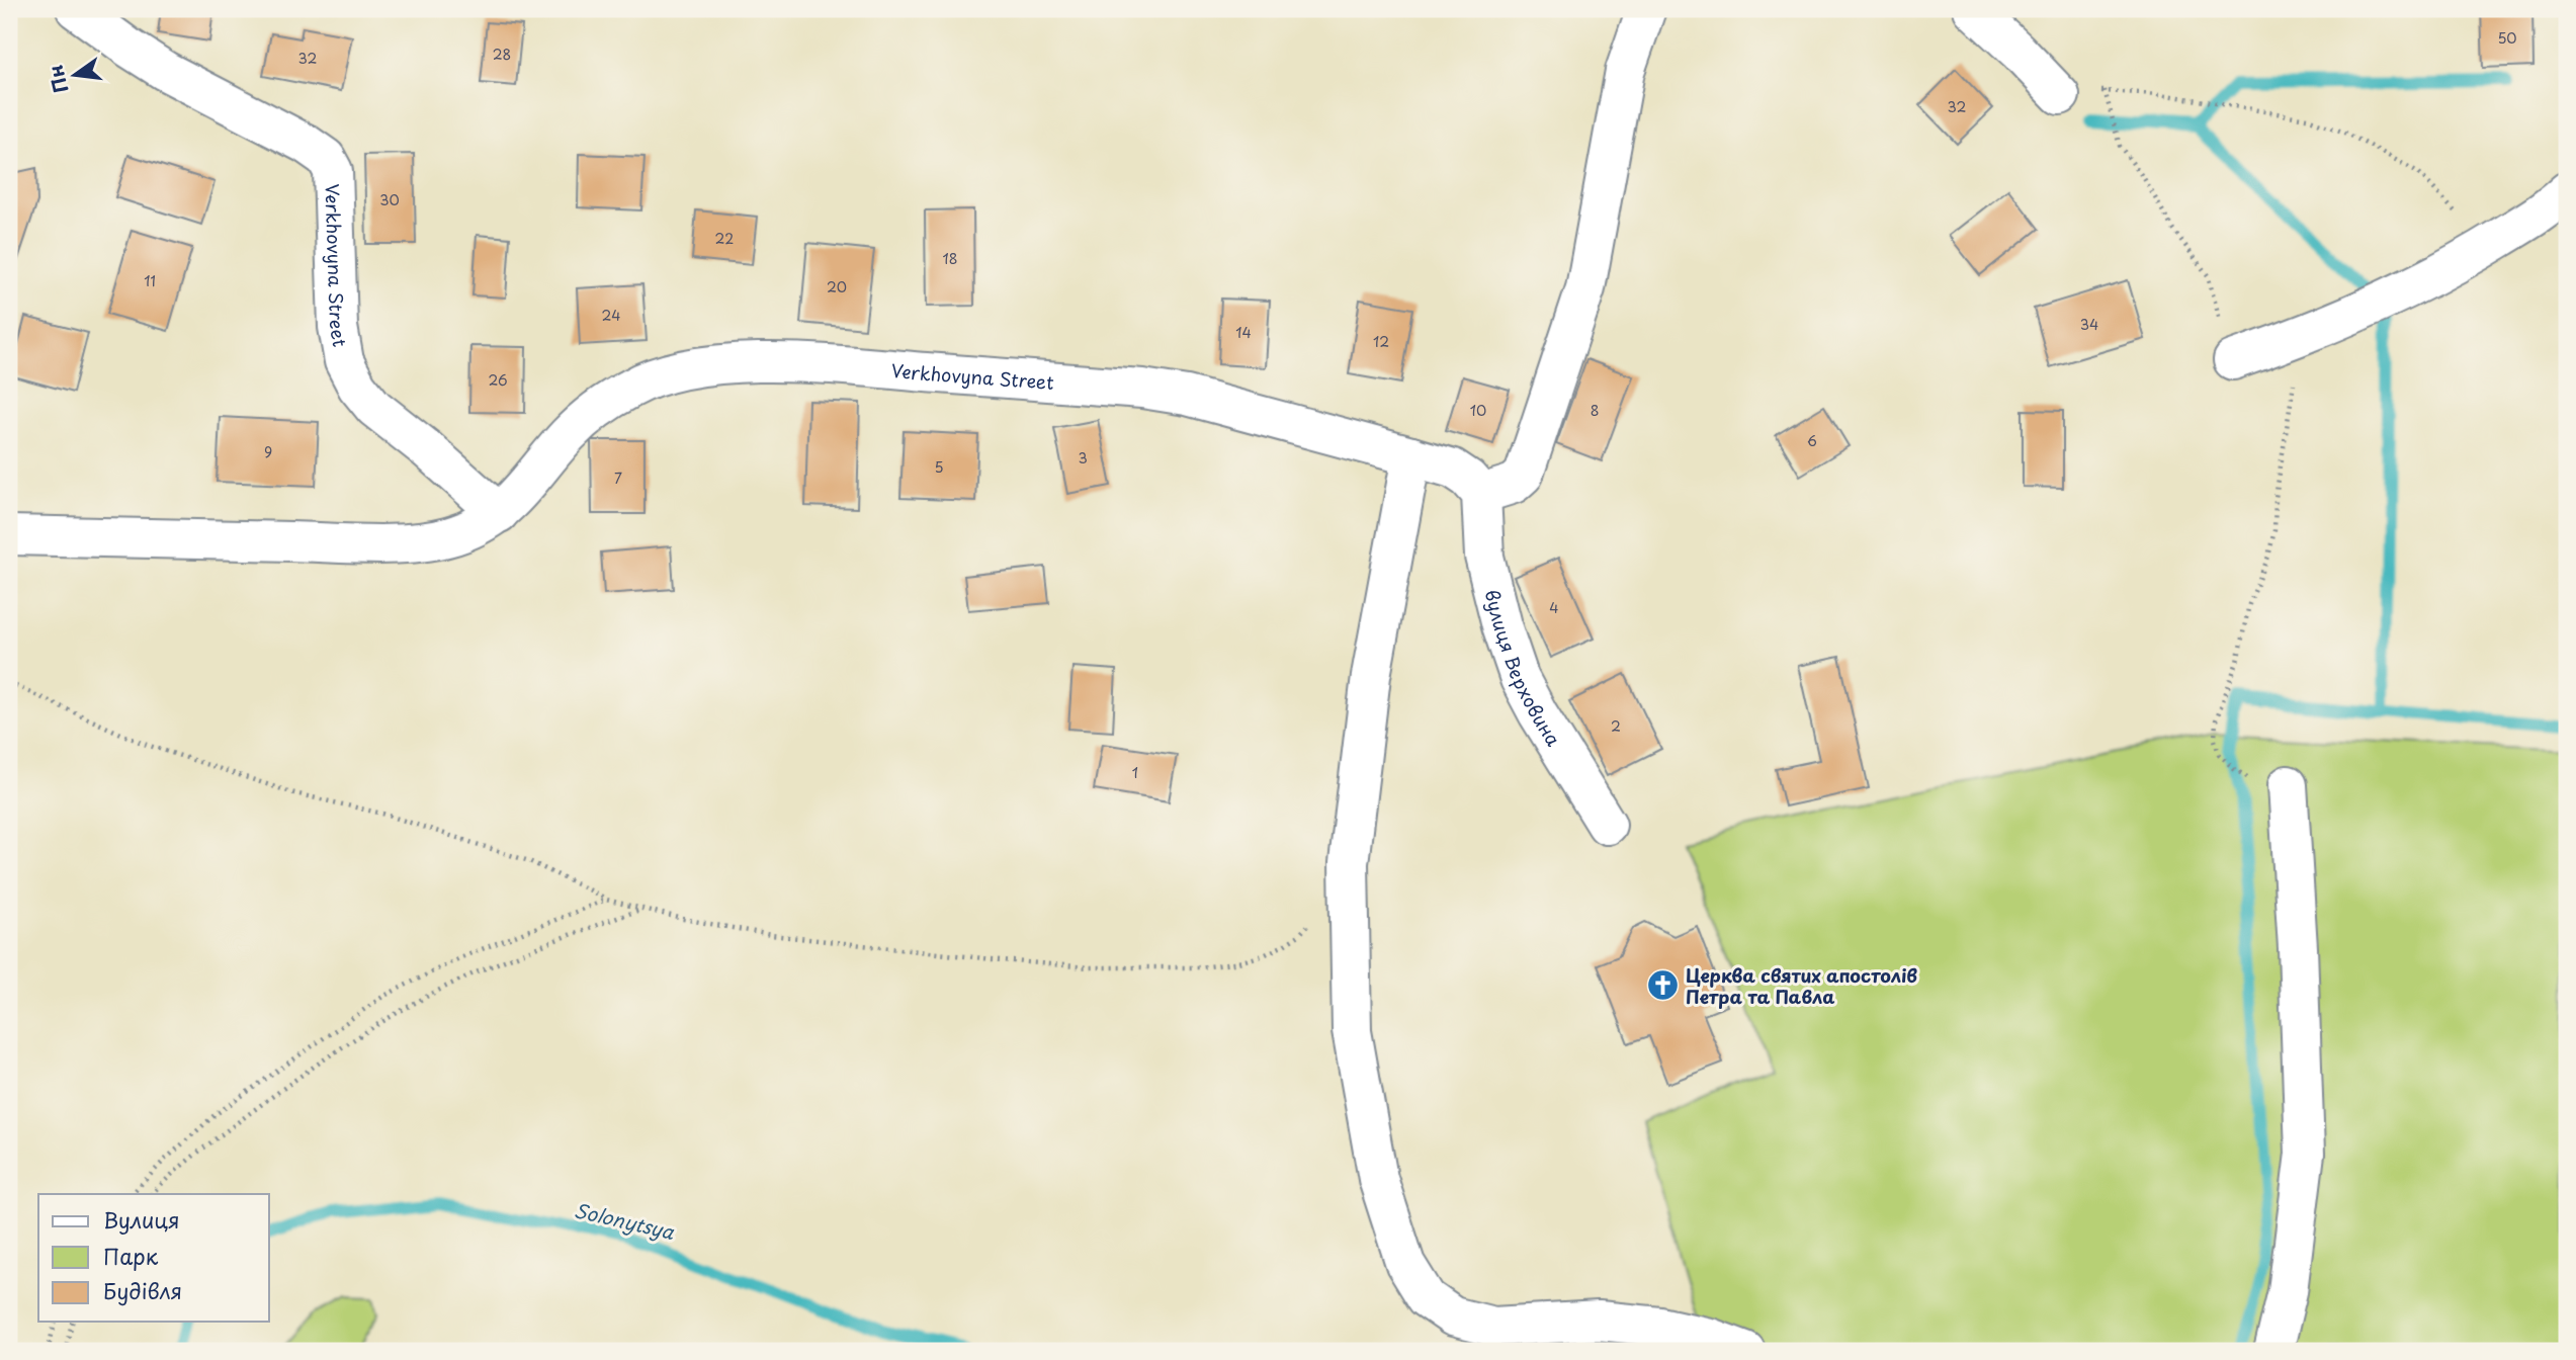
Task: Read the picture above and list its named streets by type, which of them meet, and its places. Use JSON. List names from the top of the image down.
{
  "streets": {
    "street": ["Verkhovyna Street", "вулиця Верховина"]
  },
  "crossings": [
    ["Verkhovyna Street", "вулиця Верховина"]
  ],
  "water": ["Solonytsya"],
  "places": {
    "church": ["Церква святих апостолів Петра та Павла"]
  },
  "house_numbers": [
    "50",
    "28",
    "32",
    "32",
    "30",
    "22",
    "18",
    "11",
    "20",
    "24",
    "34",
    "14",
    "12",
    "26",
    "10",
    "8",
    "6",
    "9",
    "3",
    "5",
    "7",
    "4",
    "2",
    "1"
  ],
  "legend": ["Вулиця", "Парк", "Будівля"],
  "north": "left"
}
